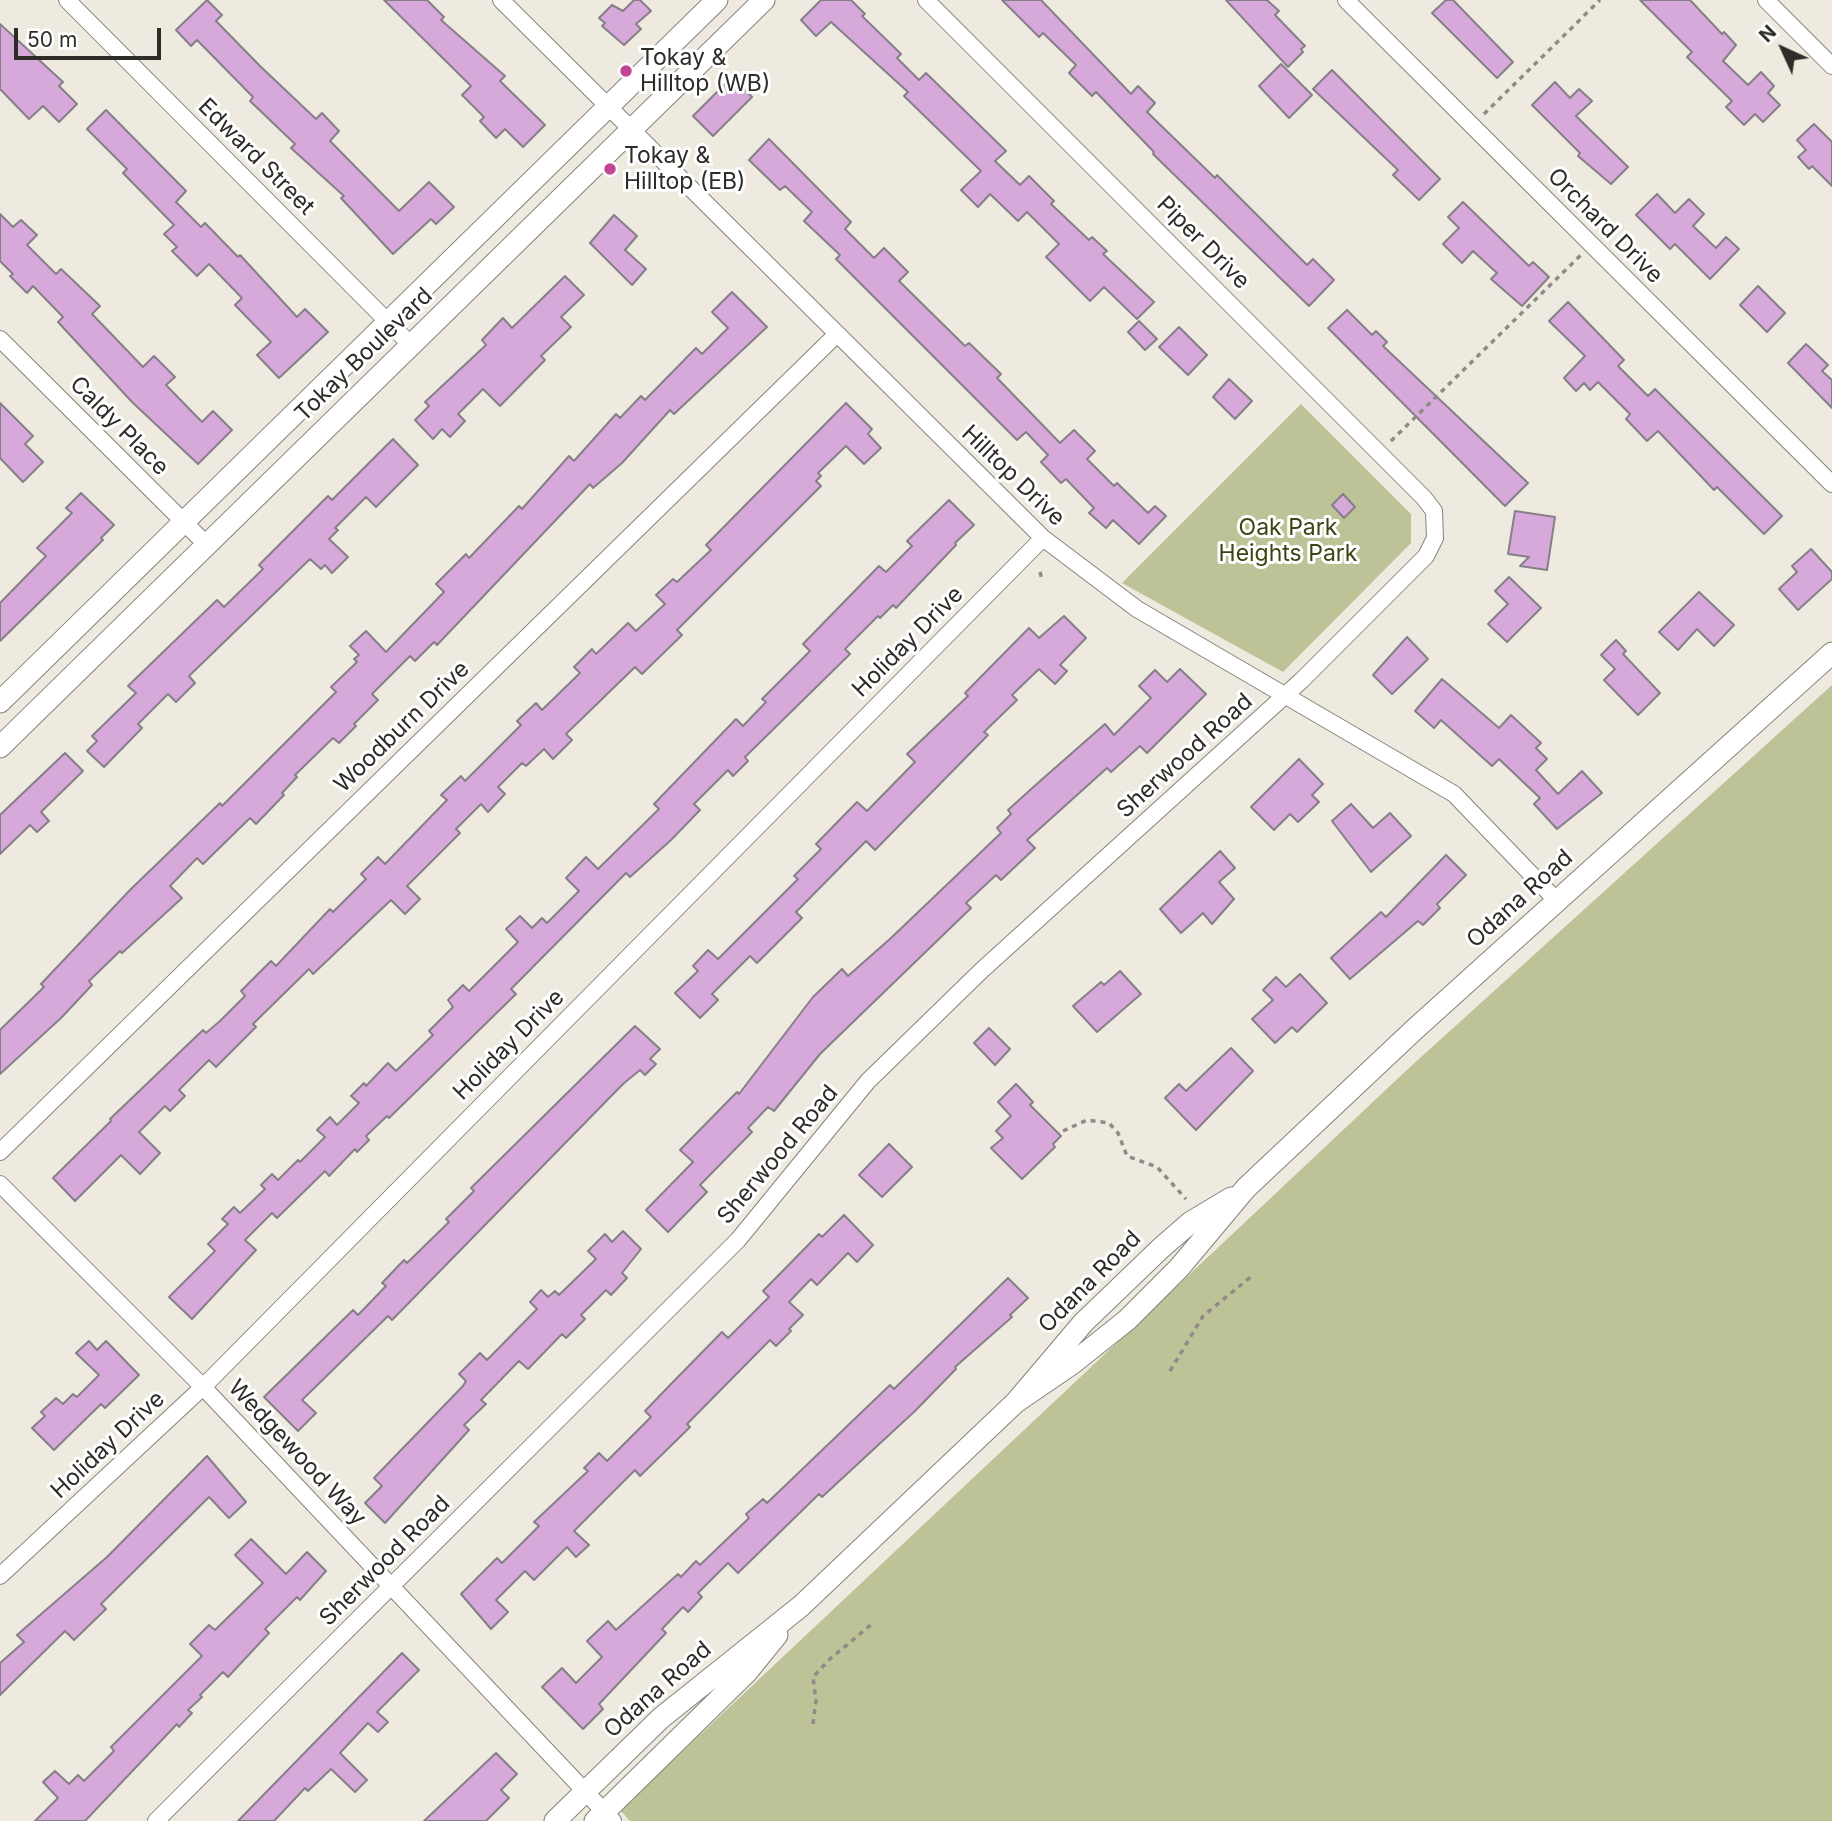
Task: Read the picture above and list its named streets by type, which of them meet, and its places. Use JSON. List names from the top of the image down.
{
  "streets": {
    "street": [
      "Edward Street",
      "Orchard Drive",
      "Piper Drive",
      "Tokay Boulevard",
      "Caldy Place",
      "Hilltop Drive",
      "Holiday Drive",
      "Woodburn Drive",
      "Sherwood Road",
      "Odana Road",
      "Wedgewood Way"
    ]
  },
  "crossings": [
    ["Edward Street", "Tokay Boulevard"],
    ["Piper Drive", "Sherwood Road"],
    ["Tokay Boulevard", "Caldy Place"],
    ["Tokay Boulevard", "Hilltop Drive"],
    ["Hilltop Drive", "Holiday Drive"],
    ["Hilltop Drive", "Woodburn Drive"],
    ["Hilltop Drive", "Sherwood Road"],
    ["Hilltop Drive", "Odana Road"],
    ["Holiday Drive", "Wedgewood Way"],
    ["Sherwood Road", "Wedgewood Way"],
    ["Odana Road", "Wedgewood Way"]
  ],
  "parks": ["Oak Park Heights Park"],
  "places": ["Tokay & Hilltop (WB)", "Tokay & Hilltop (EB)"],
  "scale_bar": "50 m",
  "north": "top left"
}
